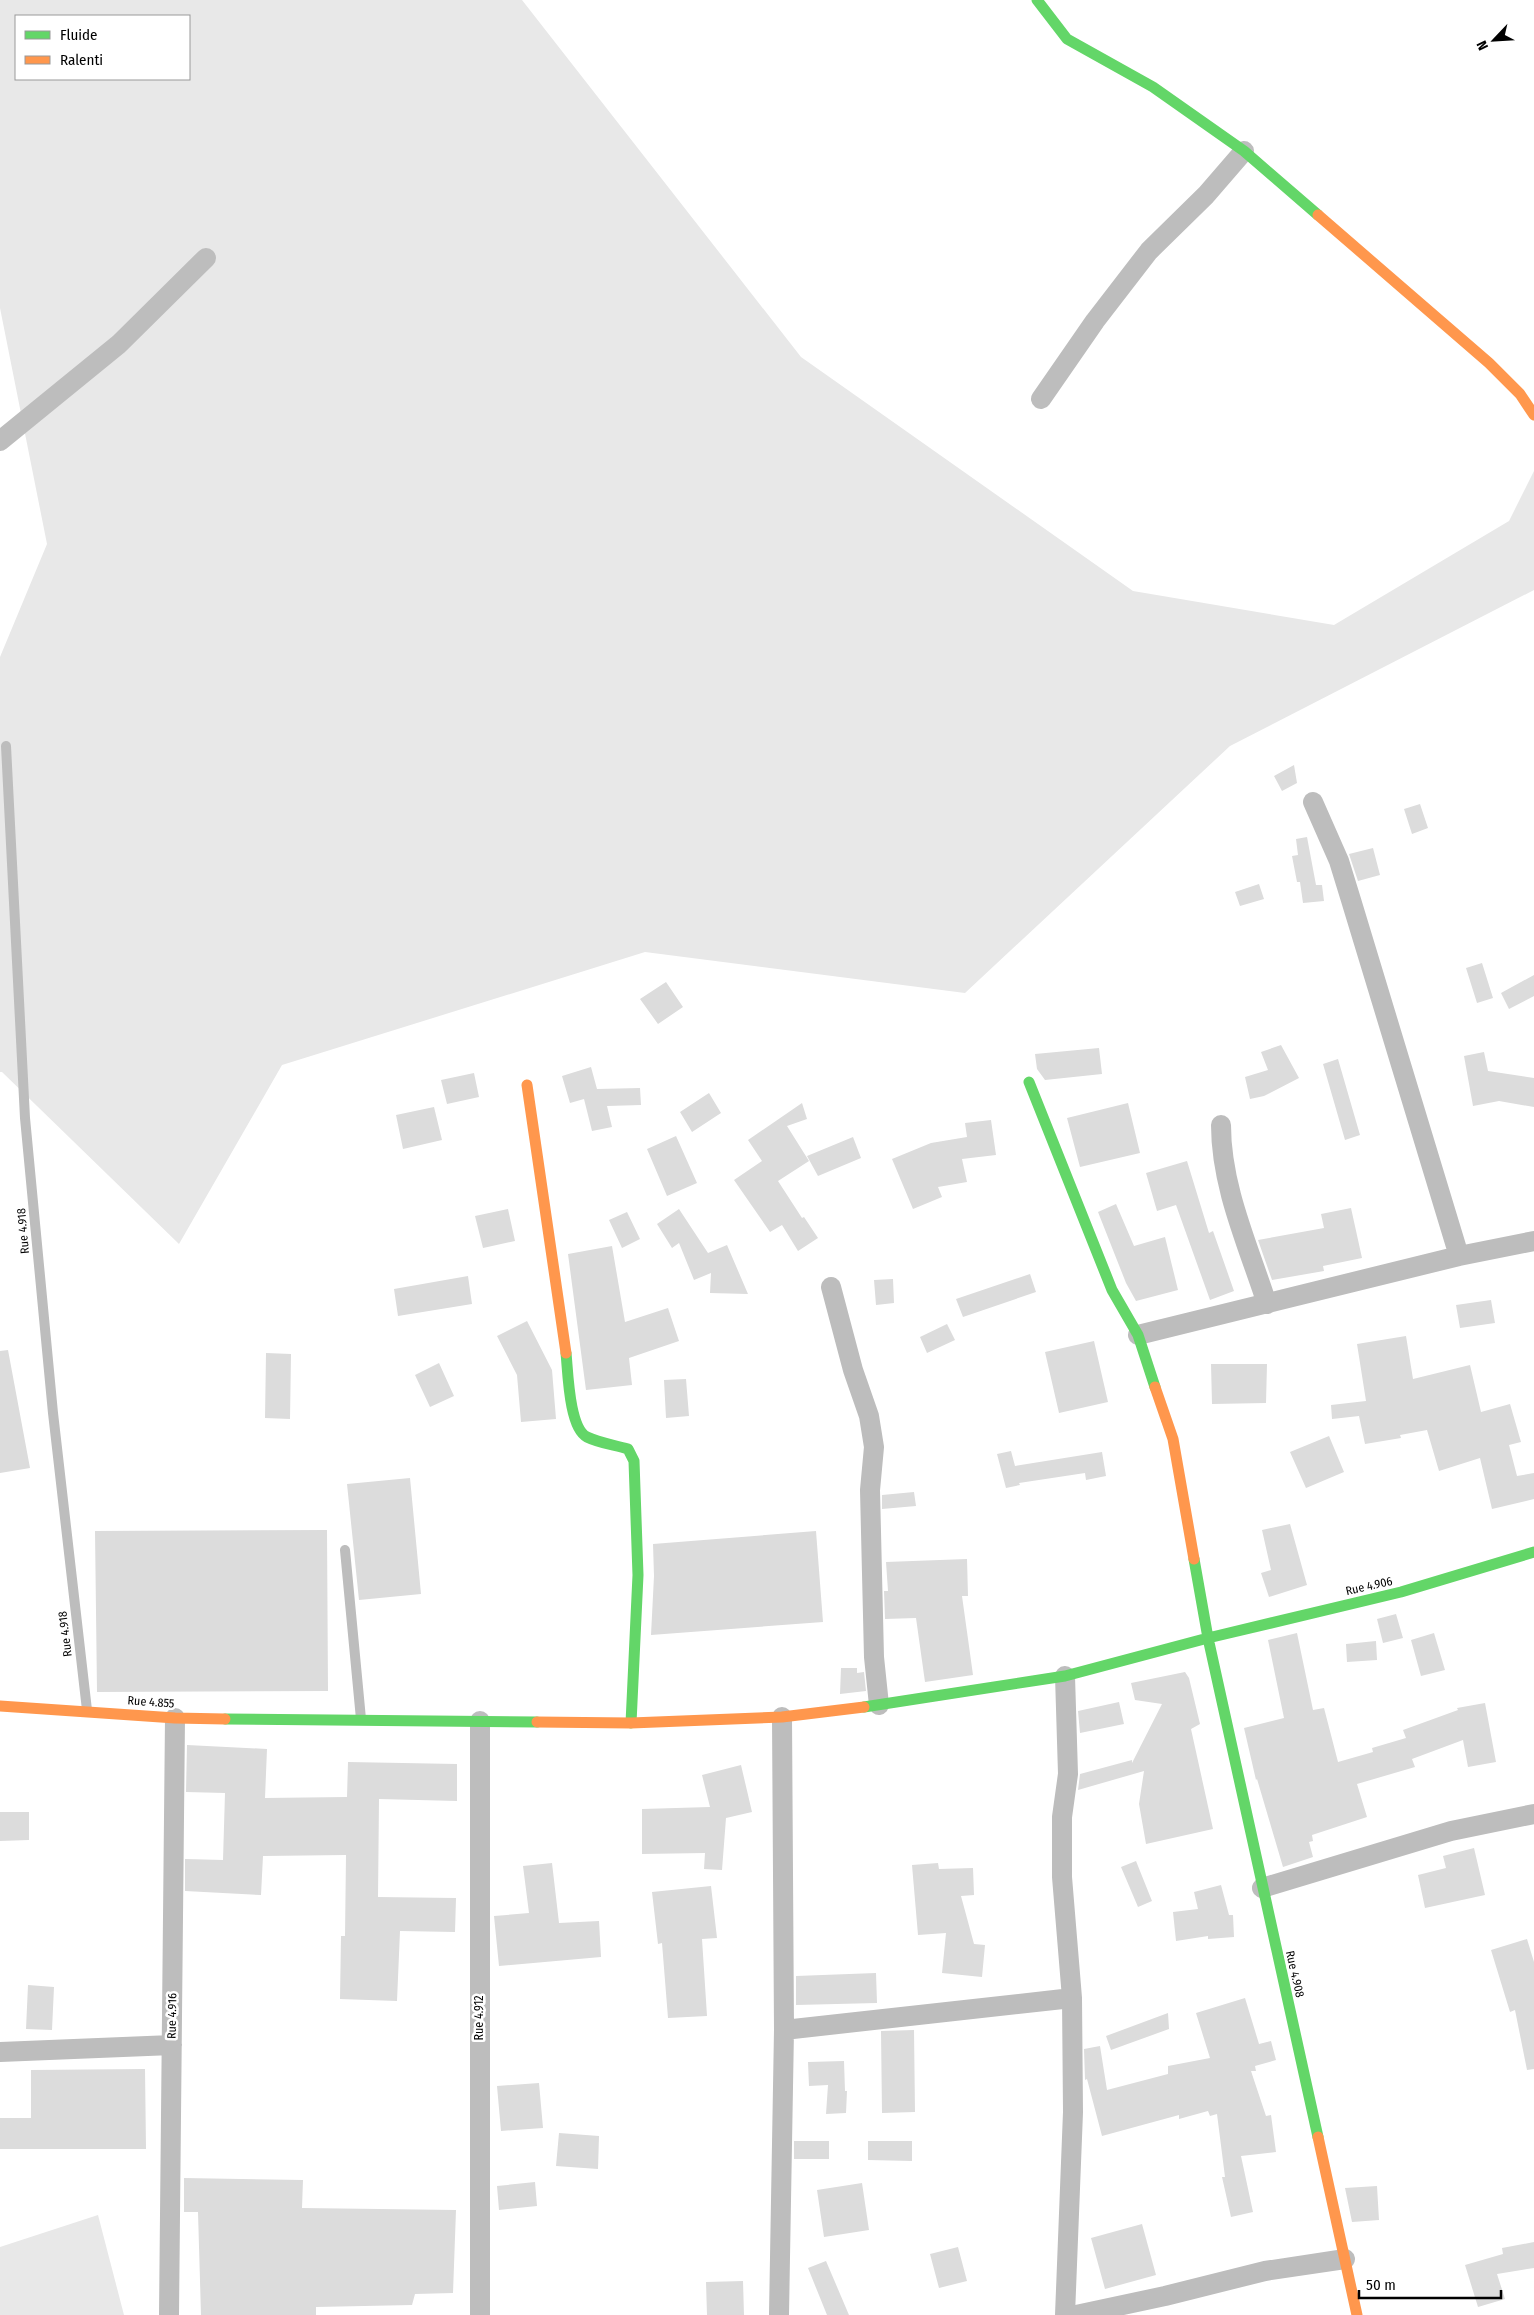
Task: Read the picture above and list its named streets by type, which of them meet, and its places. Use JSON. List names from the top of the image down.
{
  "streets": {
    "street": [
      "Rue 4.906",
      "Rue 4.855",
      "Rue 4.908",
      "Rue 4.916",
      "Rue 4.912"
    ],
    "lane": ["Rue 4.918"]
  },
  "crossings": [
    ["Rue 4.918", "Rue 4.855"],
    ["Rue 4.906", "Rue 4.855"],
    ["Rue 4.906", "Rue 4.908"],
    ["Rue 4.855", "Rue 4.916"],
    ["Rue 4.855", "Rue 4.912"]
  ],
  "legend": ["Fluide", "Ralenti"],
  "scale_bar": "50 m",
  "north": "bottom left"
}
